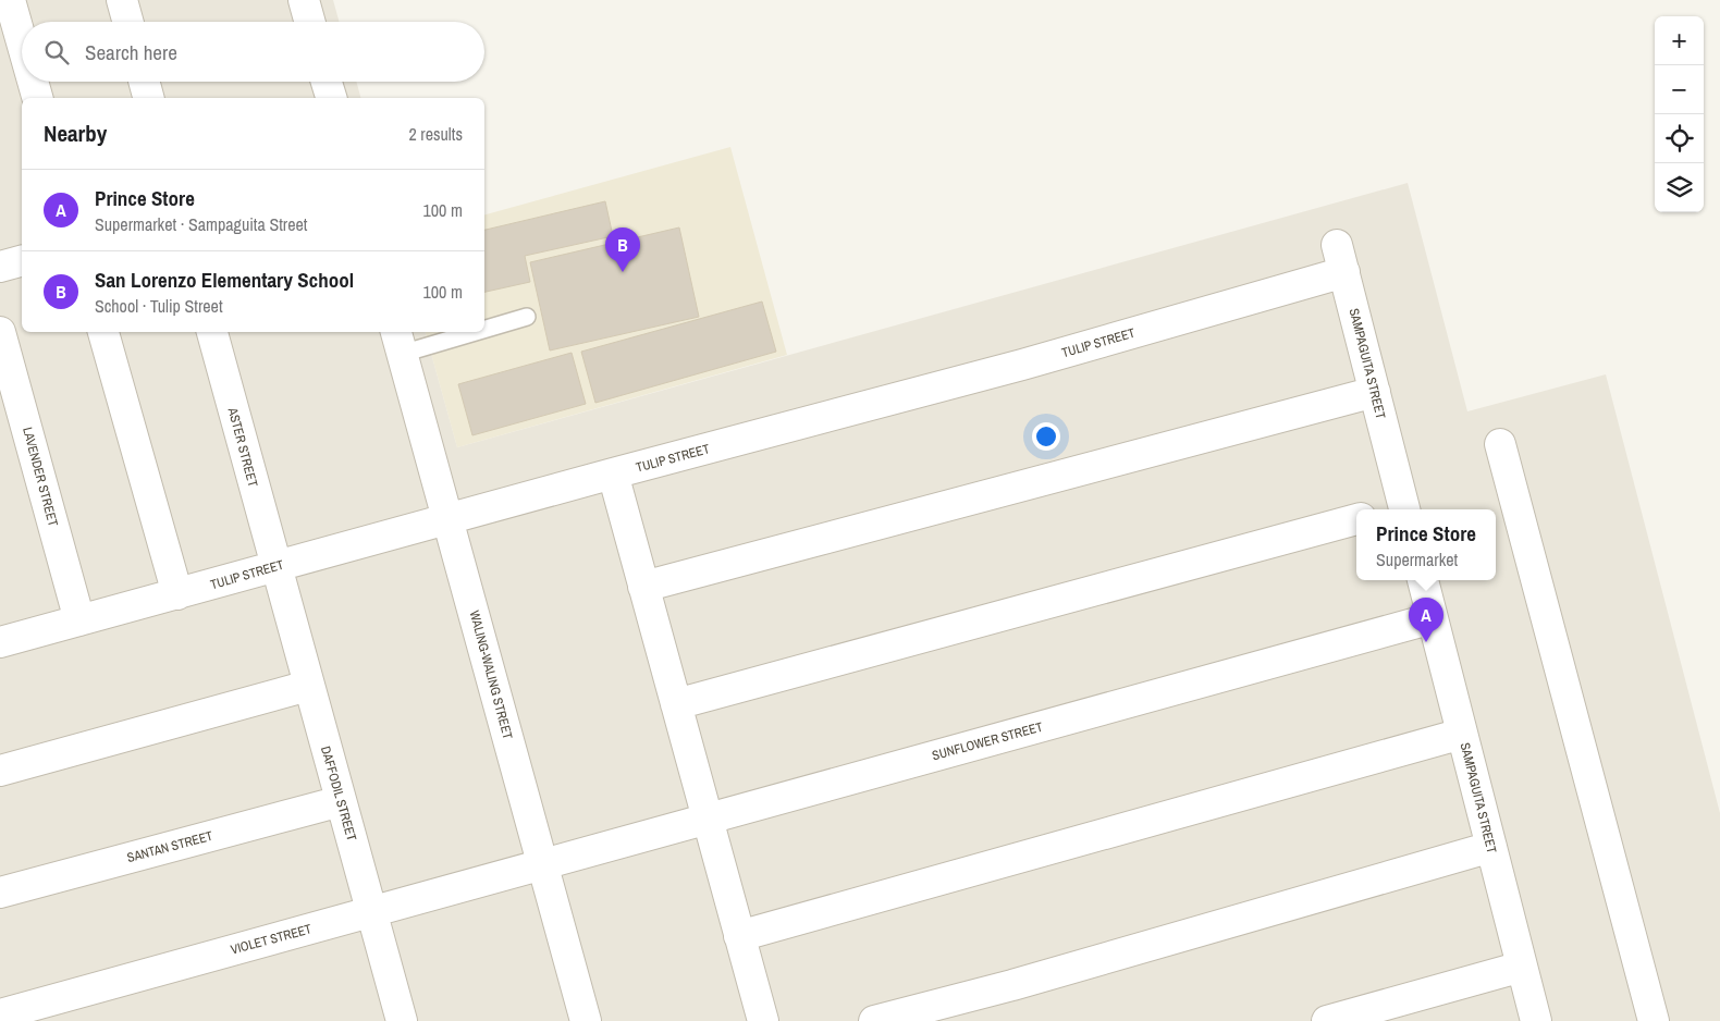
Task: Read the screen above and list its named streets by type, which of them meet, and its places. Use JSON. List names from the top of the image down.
{
  "streets": {
    "street": [
      "TULIP STREET",
      "SAMPAGUITA STREET",
      "ASTER STREET",
      "LAVENDER STREET",
      "WALING-WALING STREET",
      "SUNFLOWER STREET",
      "DAFFODIL STREET",
      "SANTAN STREET",
      "VIOLET STREET"
    ]
  },
  "crossings": [
    ["TULIP STREET", "SAMPAGUITA STREET"],
    ["TULIP STREET", "ASTER STREET"],
    ["TULIP STREET", "LAVENDER STREET"],
    ["TULIP STREET", "WALING-WALING STREET"],
    ["TULIP STREET", "DAFFODIL STREET"],
    ["SAMPAGUITA STREET", "SUNFLOWER STREET"],
    ["ASTER STREET", "DAFFODIL STREET"],
    ["WALING-WALING STREET", "SUNFLOWER STREET"],
    ["WALING-WALING STREET", "VIOLET STREET"],
    ["SUNFLOWER STREET", "VIOLET STREET"],
    ["DAFFODIL STREET", "SANTAN STREET"],
    ["DAFFODIL STREET", "VIOLET STREET"]
  ],
  "page": {
    "map_buttons": ["+", "−"],
    "search": "Search here",
    "heading": ["Nearby", "2 results"],
    "list": [
      {
        "mark": "A",
        "name": "Prince Store",
        "note": "Supermarket · Sampaguita Street",
        "value": "100 m"
      },
      {
        "mark": "B",
        "name": "San Lorenzo Elementary School",
        "note": "School · Tulip Street",
        "value": "100 m"
      }
    ],
    "pins": ["B", "A"],
    "popup": ["Prince Store", "Supermarket"]
  }
}
